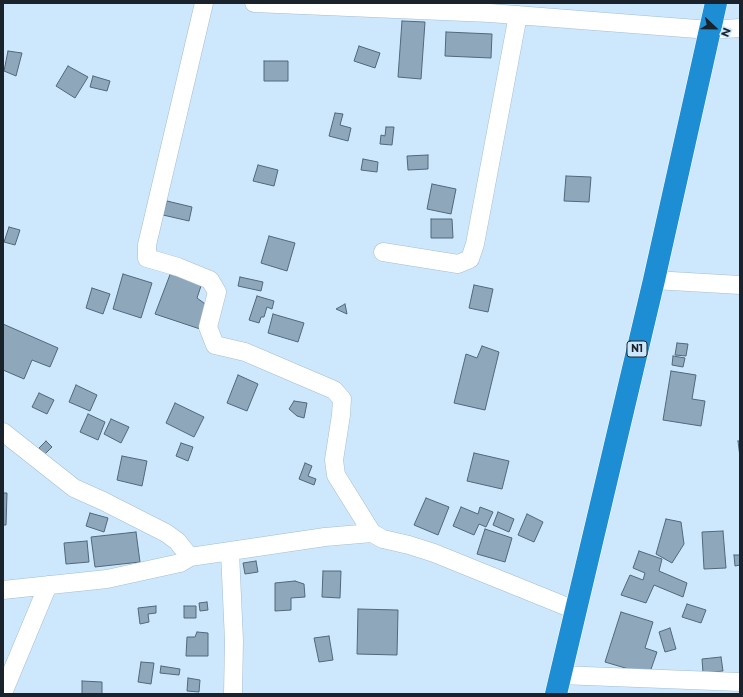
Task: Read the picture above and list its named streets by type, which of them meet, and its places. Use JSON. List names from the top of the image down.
{
  "streets": {
    "highway": ["N1"]
  },
  "north": "right"
}
